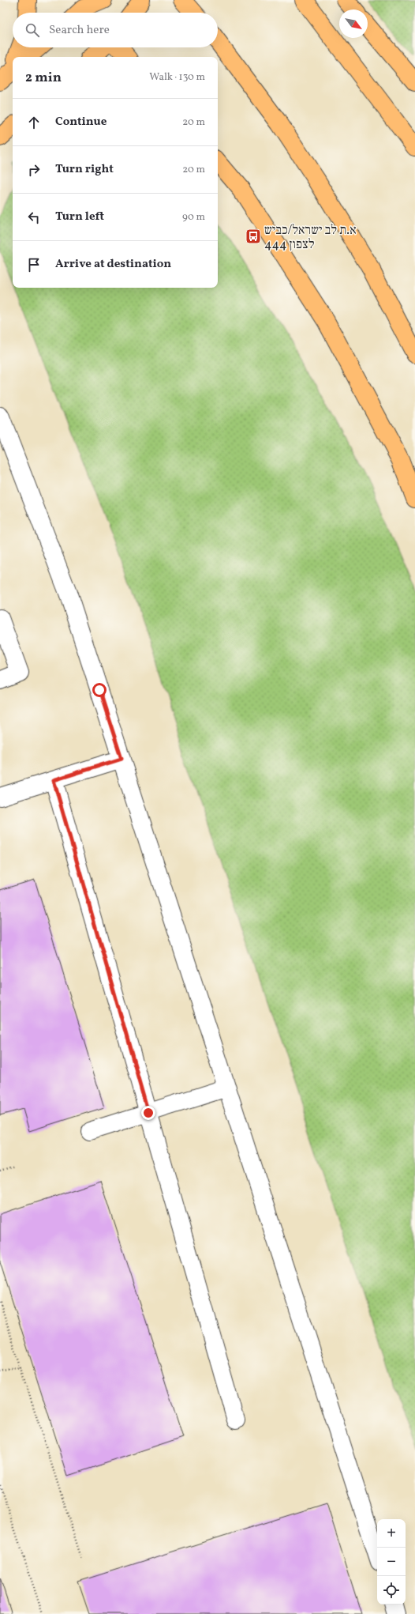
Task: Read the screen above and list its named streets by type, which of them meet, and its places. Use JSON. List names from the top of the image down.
{
  "places": {
    "bus stop": ["א.ת לב ישראל/כביש 444 לצפון"]
  },
  "north": "bottom right",
  "page": {
    "search": "Search here",
    "heading": ["2 min", "Walk · 130 m"],
    "list": [
      ["Continue", "20 m"],
      ["Turn right", "20 m"],
      ["Turn left", "90 m"],
      "Arrive at destination"
    ],
    "map_buttons": ["+", "−"]
  }
}
